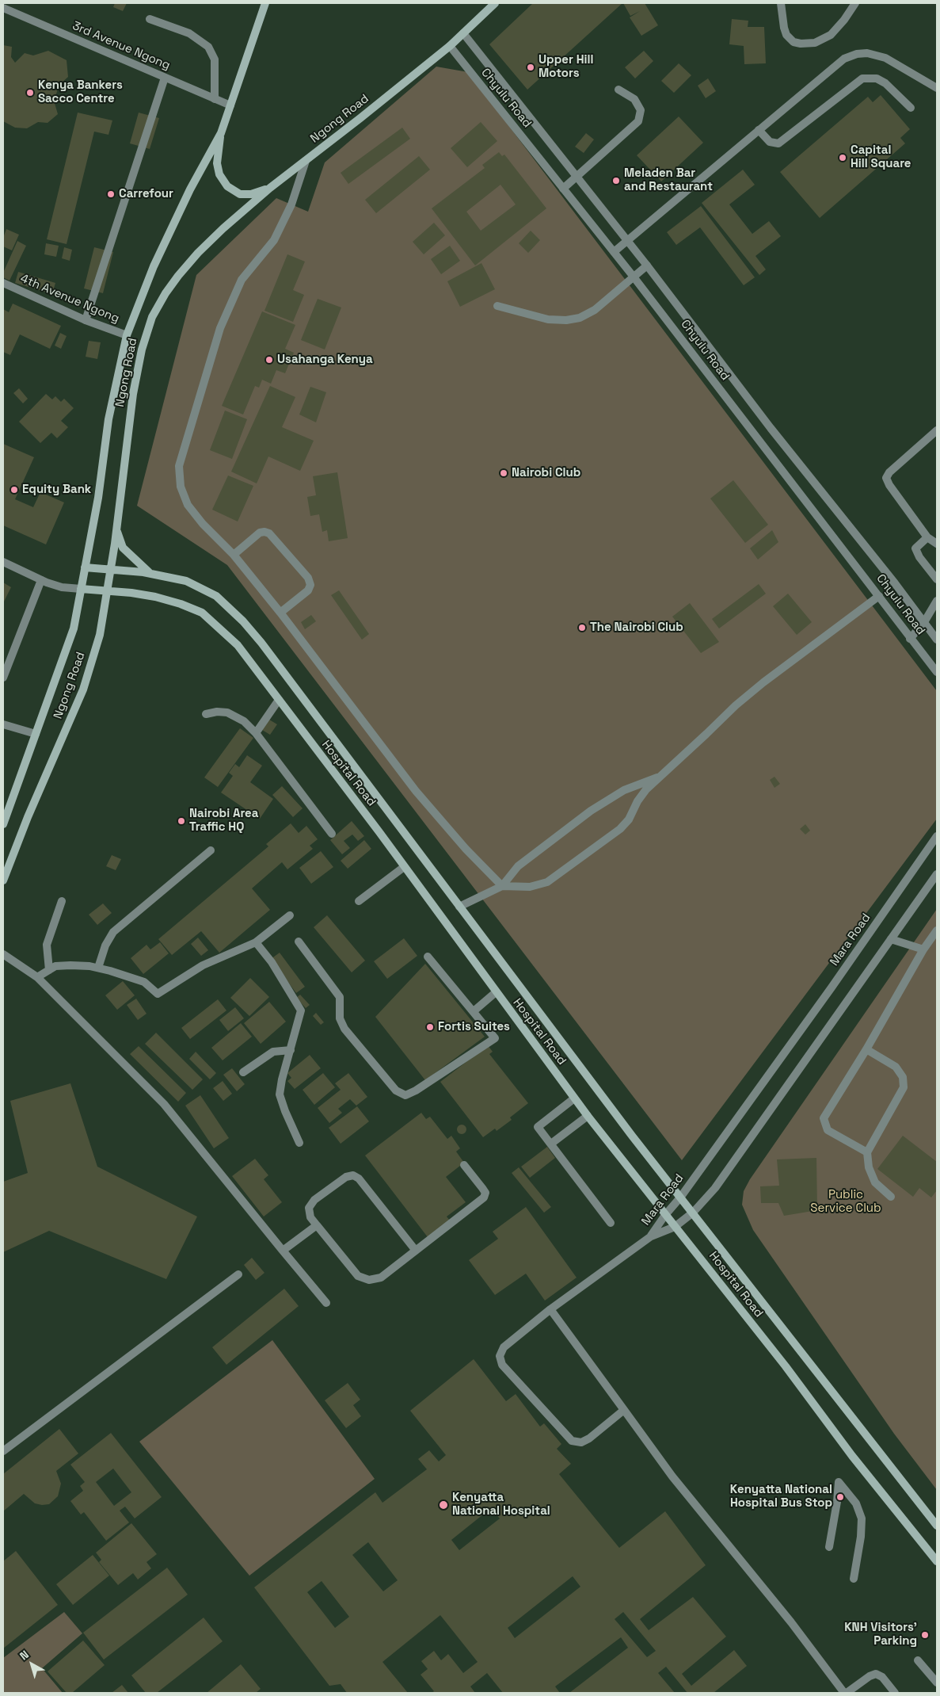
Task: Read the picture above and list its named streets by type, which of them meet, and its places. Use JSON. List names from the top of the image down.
{
  "streets": {
    "street": [
      "3rd Avenue Ngong",
      "Chyulu Road",
      "Ngong Road",
      "4th Avenue Ngong",
      "Hospital Road",
      "Mara Road"
    ]
  },
  "crossings": [
    ["3rd Avenue Ngong", "Ngong Road"],
    ["Chyulu Road", "Ngong Road"],
    ["Ngong Road", "4th Avenue Ngong"],
    ["Ngong Road", "Hospital Road"],
    ["Hospital Road", "Mara Road"]
  ],
  "parks": ["Public Service Club"],
  "places": [
    "Upper Hill Motors",
    "Kenya Bankers Sacco Centre",
    "Capital Hill Square",
    "Meladen Bar and Restaurant",
    "Carrefour",
    "Usahanga Kenya",
    "Nairobi Club",
    "Equity Bank",
    "The Nairobi Club",
    "Nairobi Area Traffic HQ",
    "Fortis Suites",
    "Kenyatta National Hospital Bus Stop",
    "Kenyatta National Hospital",
    "KNH Visitors' Parking"
  ],
  "north": "top left"
}
